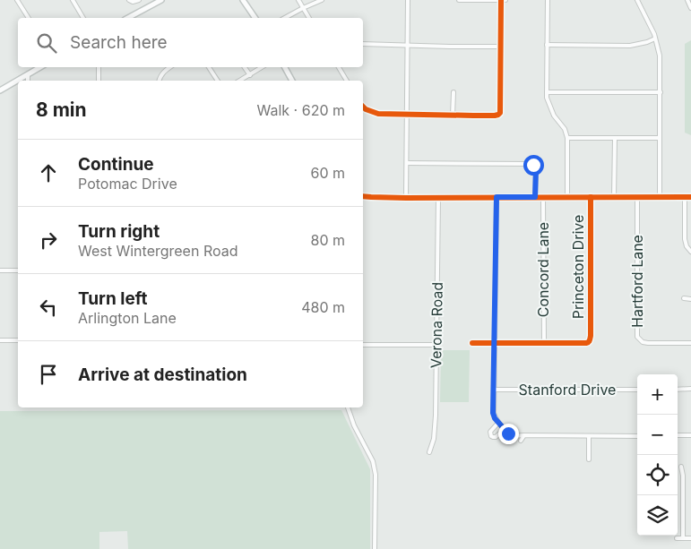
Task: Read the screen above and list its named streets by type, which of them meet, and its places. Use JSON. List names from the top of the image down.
{
  "streets": {
    "street": [
      "Princeton Drive",
      "Concord Lane",
      "Hartford Lane",
      "Verona Road",
      "Stanford Drive"
    ]
  },
  "crossings": [
    ["Princeton Drive", "Concord Lane"]
  ],
  "page": {
    "search": "Search here",
    "heading": ["8 min", "Walk · 620 m"],
    "list": [
      ["Continue", "Potomac Drive", "60 m"],
      ["Turn right", "West Wintergreen Road", "80 m"],
      ["Turn left", "Arlington Lane", "480 m"],
      "Arrive at destination"
    ],
    "map_buttons": ["+", "−"]
  }
}
